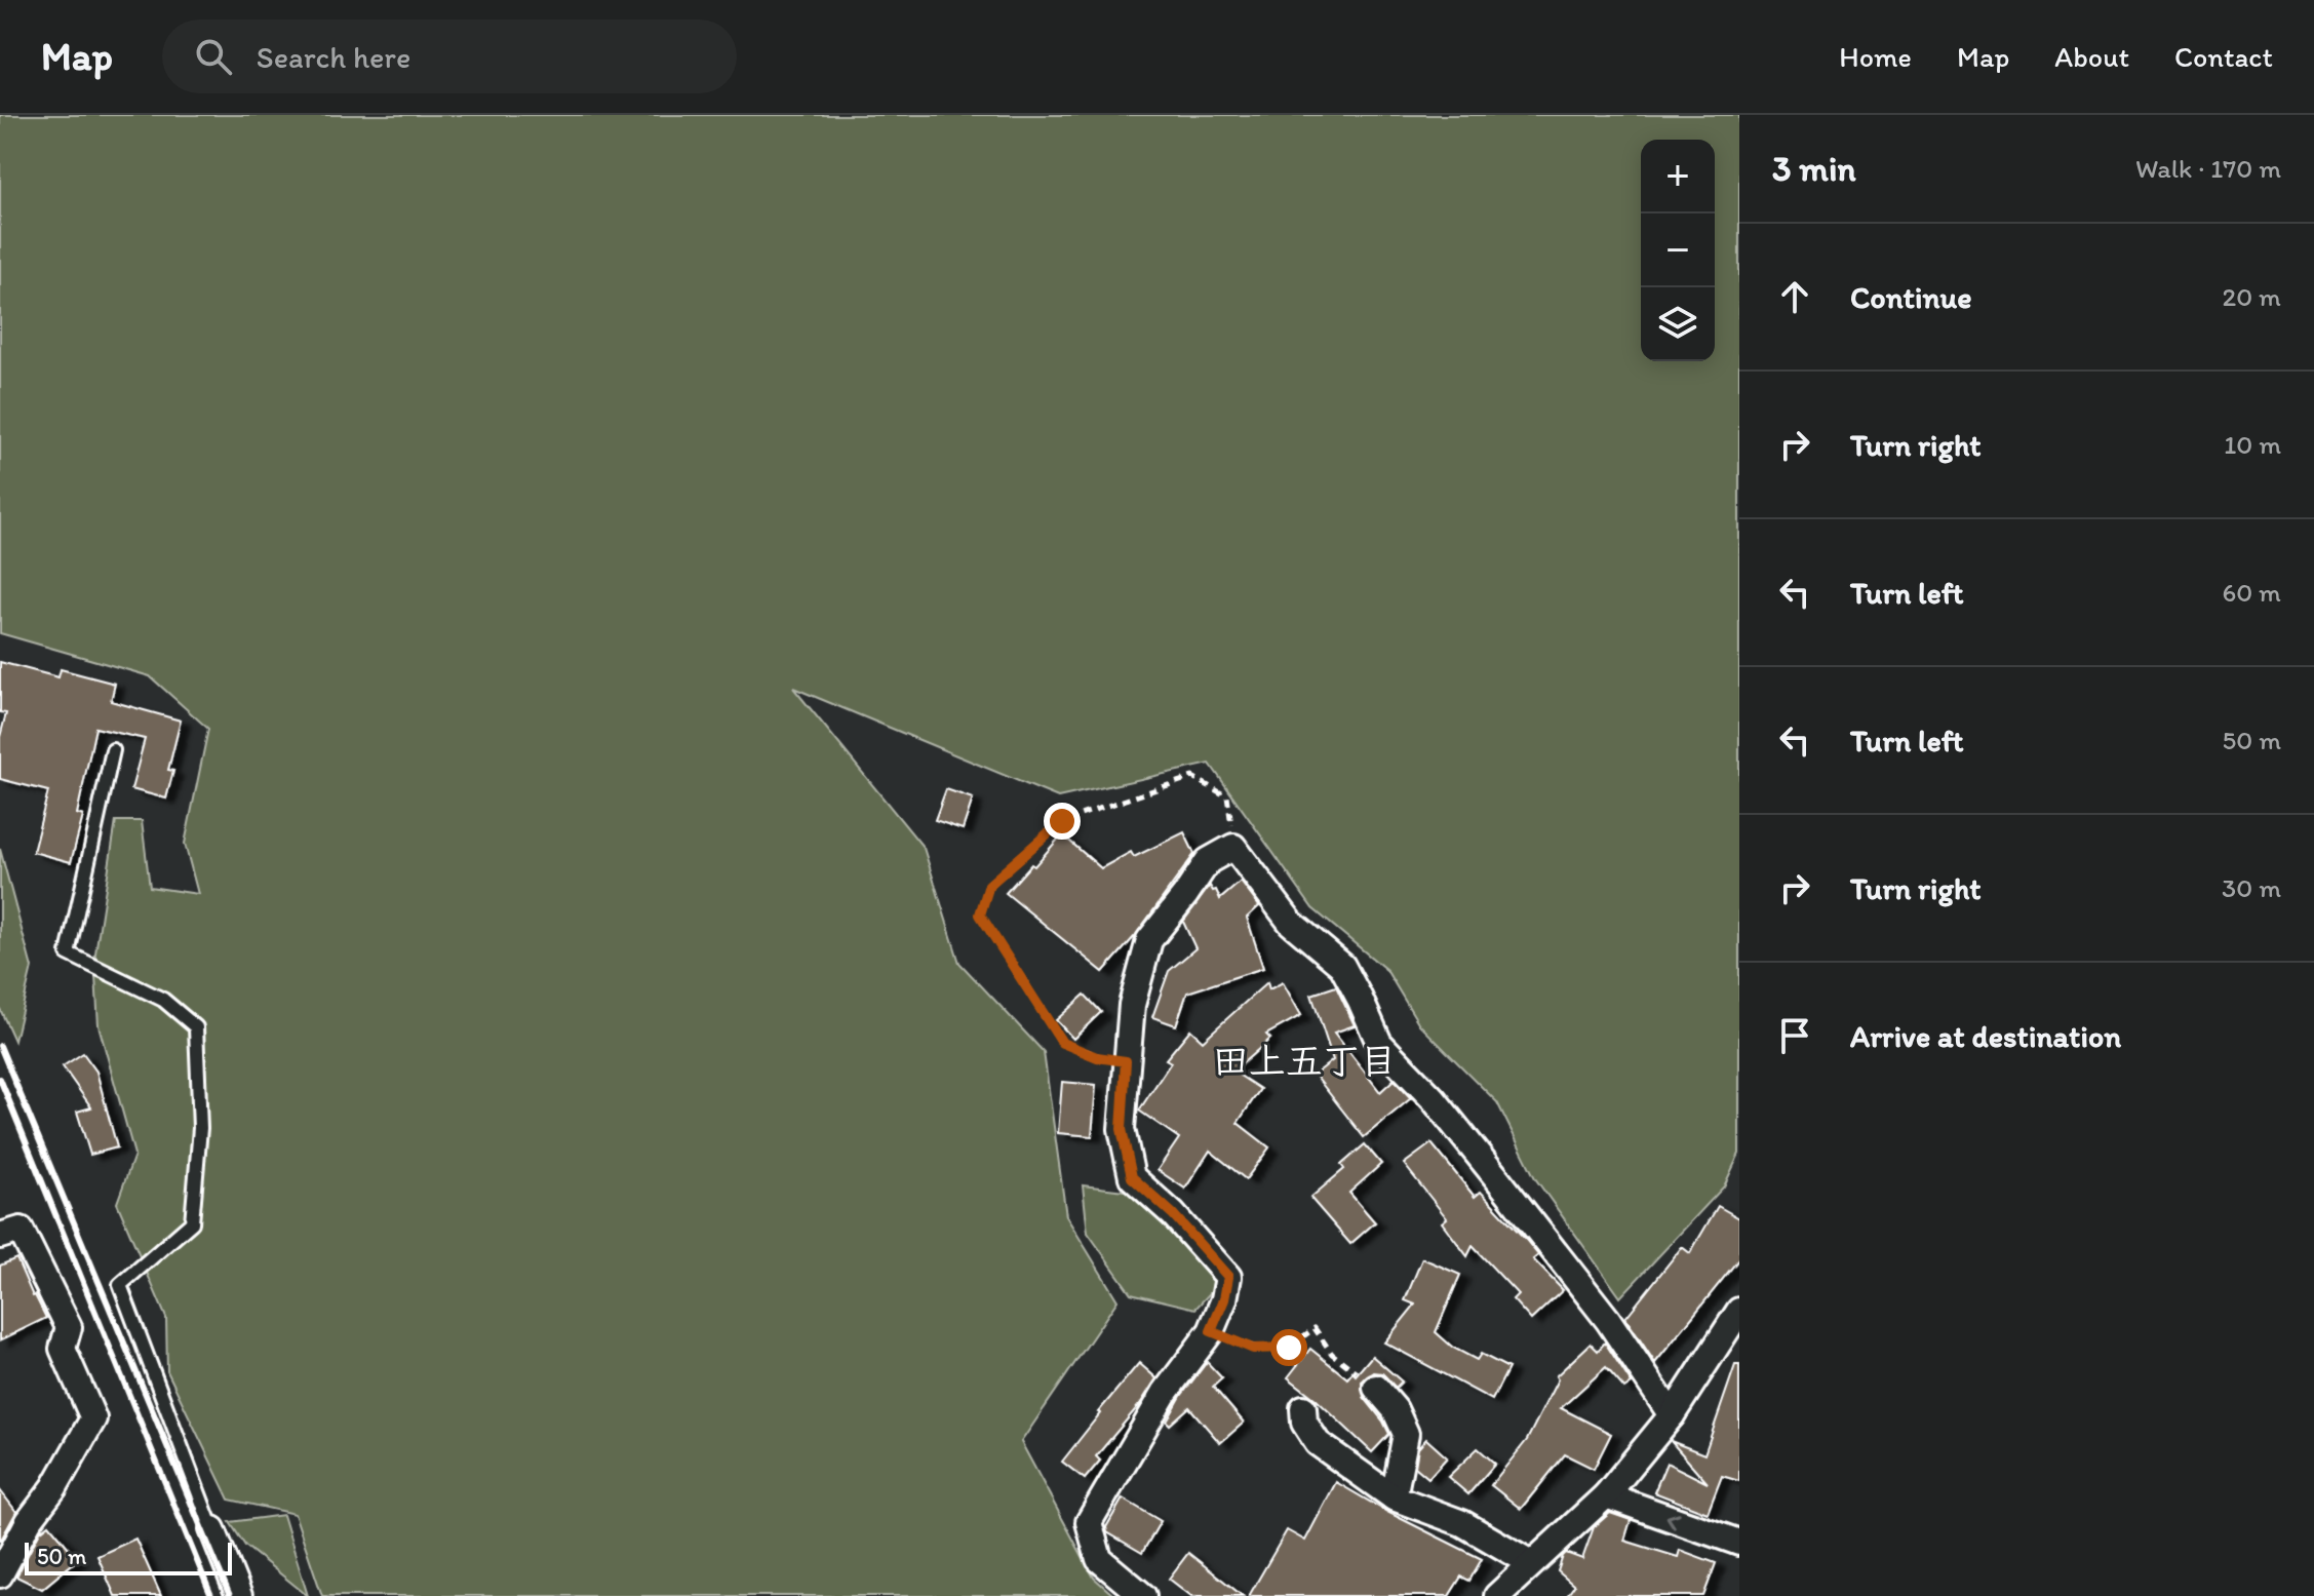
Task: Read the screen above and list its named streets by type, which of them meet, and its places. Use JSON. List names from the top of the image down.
{
  "districts": ["田上五丁目"],
  "scale_bar": "50 m",
  "page": {
    "header": "Map",
    "search": "Search here",
    "nav": [
      "Home",
      "Map",
      "About",
      "Contact"
    ],
    "heading": ["3 min", "Walk · 170 m"],
    "map_buttons": ["+", "−"],
    "list": [
      ["Continue", "20 m"],
      ["Turn right", "10 m"],
      ["Turn left", "60 m"],
      ["Turn left", "50 m"],
      ["Turn right", "30 m"],
      "Arrive at destination"
    ],
    "scale": "50 m"
  }
}
